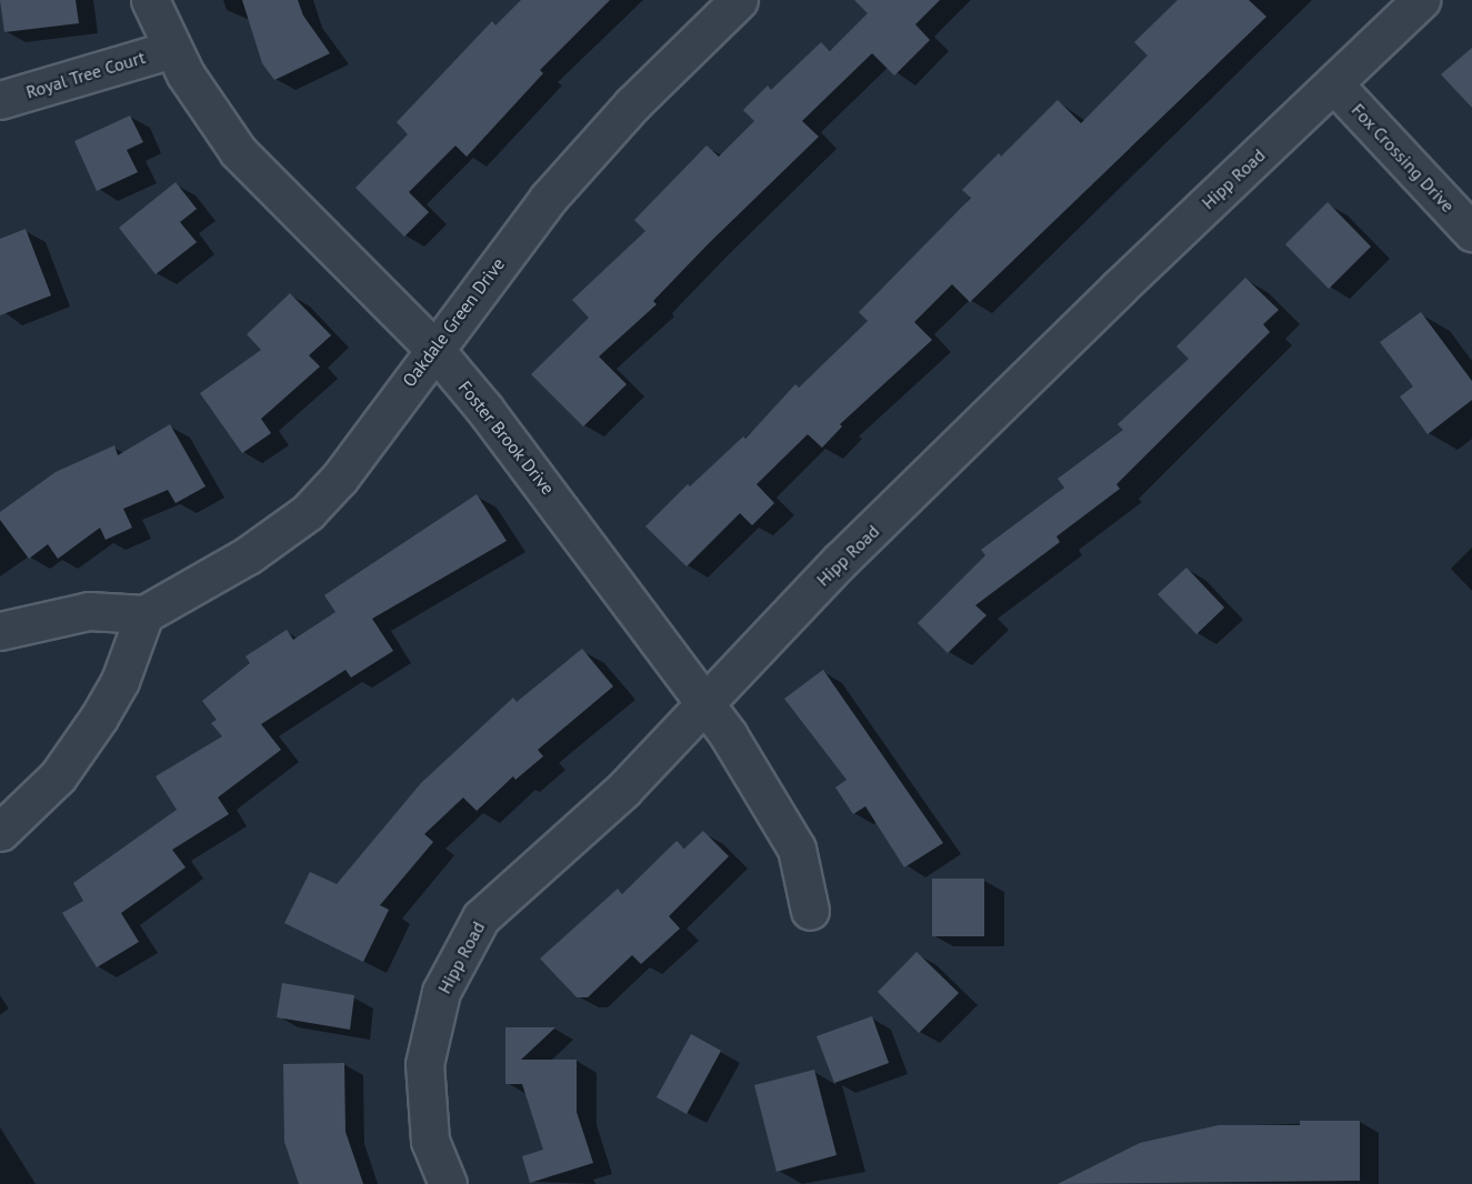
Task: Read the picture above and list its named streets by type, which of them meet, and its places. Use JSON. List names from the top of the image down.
{
  "streets": {
    "street": [
      "Royal Tree Court",
      "Fox Crossing Drive",
      "Hipp Road",
      "Oakdale Green Drive",
      "Foster Brook Drive"
    ]
  },
  "crossings": [
    ["Royal Tree Court", "Foster Brook Drive"],
    ["Fox Crossing Drive", "Hipp Road"],
    ["Hipp Road", "Foster Brook Drive"],
    ["Oakdale Green Drive", "Foster Brook Drive"]
  ]
}
